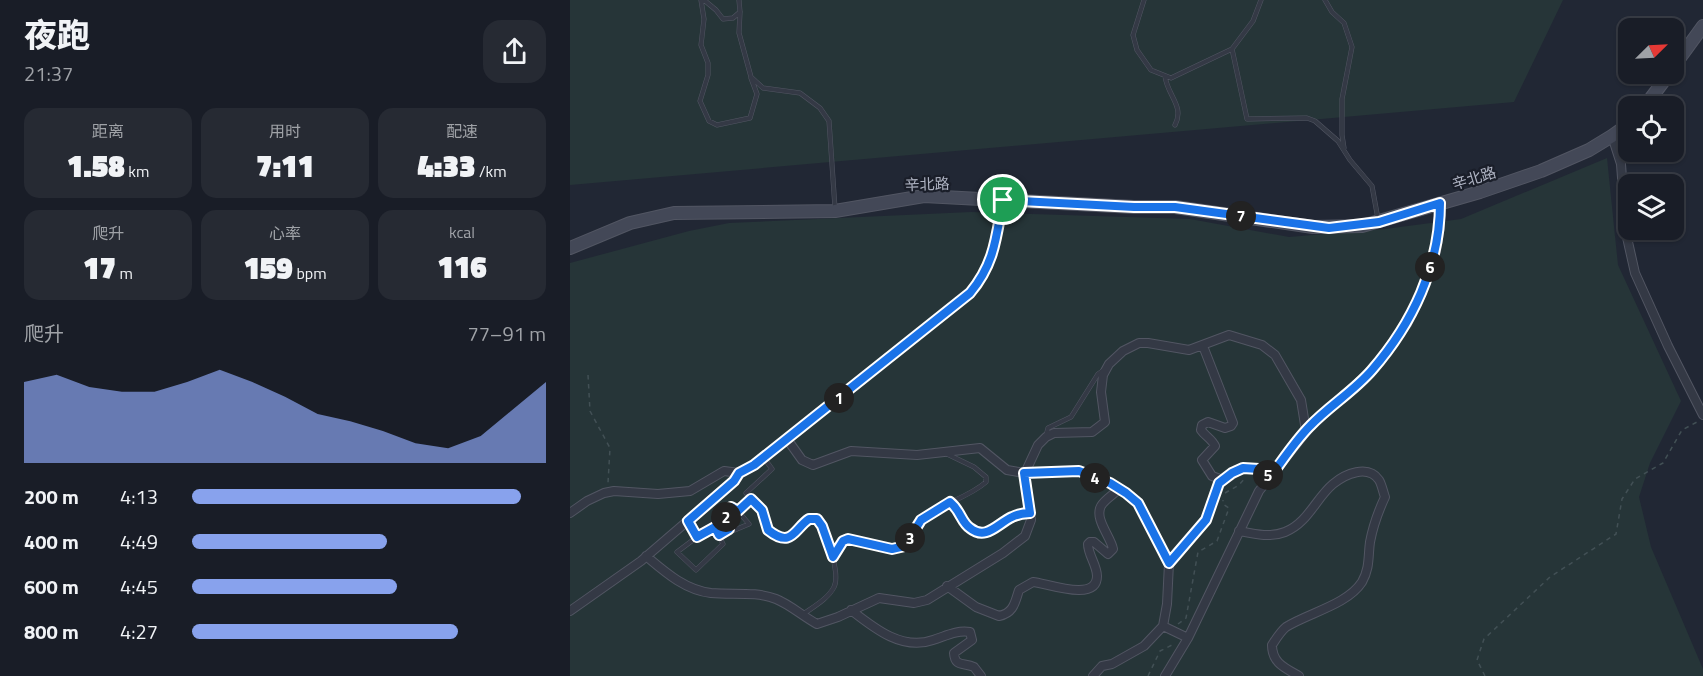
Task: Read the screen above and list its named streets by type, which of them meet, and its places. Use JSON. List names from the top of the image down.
{
  "streets": {
    "main road": ["辛北路"]
  },
  "north": "top right",
  "page": {
    "heading": ["夜跑", "21:37"],
    "stats": [
      ["距离", "1.58 km"],
      ["用时", "7:11"],
      ["配速", "4:33 /km"],
      ["爬升", "17 m"],
      ["心率", "159 bpm"],
      ["kcal", "116"]
    ],
    "pins": [
      "7",
      "6",
      "1",
      "5",
      "4",
      "2",
      "3"
    ],
    "chart": ["爬升", "77–91 m"],
    "list": [
      {
        "name": "200 m",
        "note": "4:13"
      },
      {
        "name": "400 m",
        "note": "4:49"
      },
      {
        "name": "600 m",
        "note": "4:45"
      },
      {
        "name": "800 m",
        "note": "4:27"
      }
    ]
  }
}
